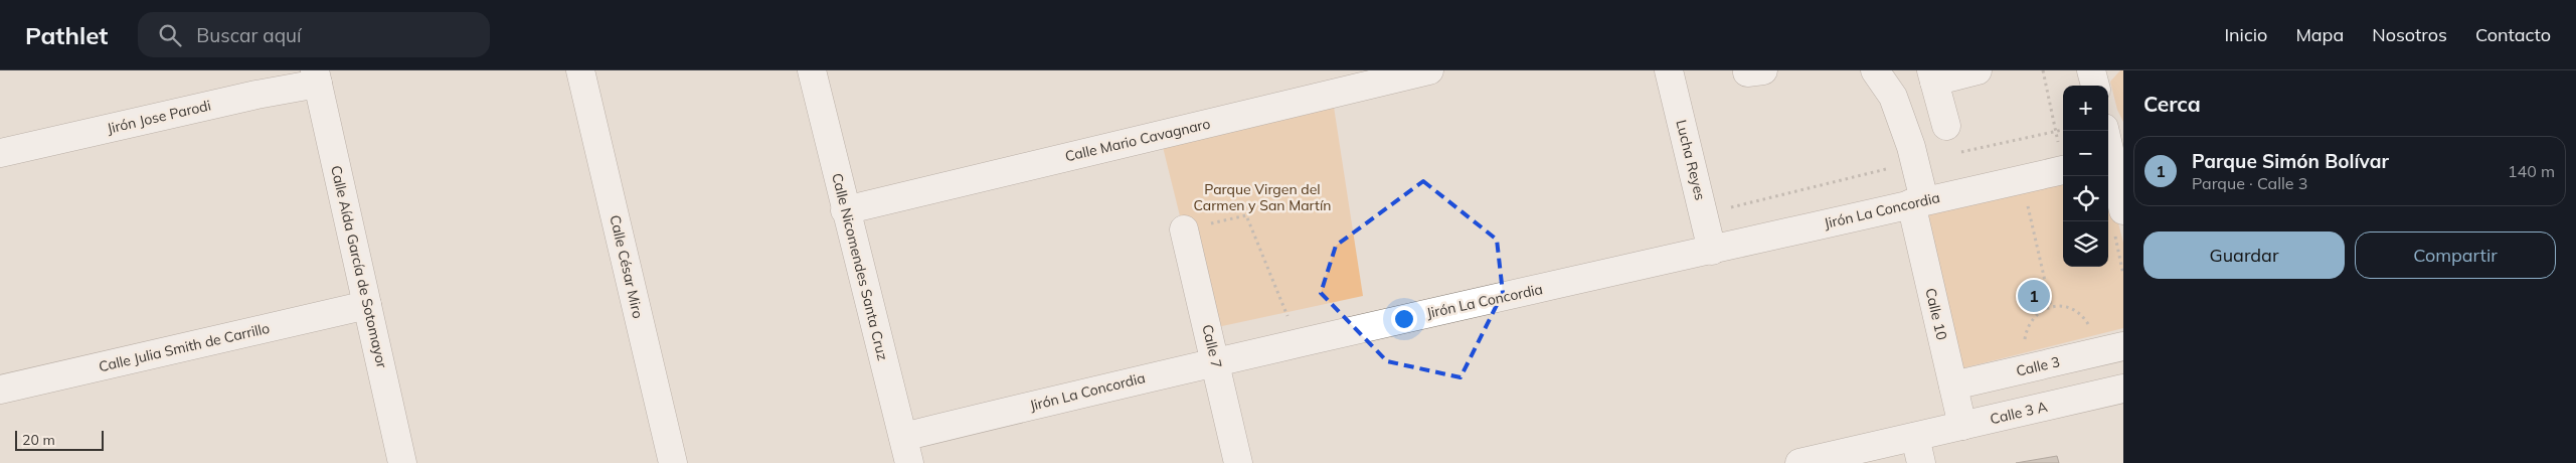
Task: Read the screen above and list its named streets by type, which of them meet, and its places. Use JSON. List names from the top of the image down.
{
  "streets": {
    "street": [
      "Jirón Jose Parodi",
      "Calle Mario Cavagnaro",
      "Lucha Reyes",
      "Jirón La Concordia",
      "Calle Aída García de Sotomayor",
      "Calle César Miro",
      "Calle Nicomendes Santa Cruz",
      "Calle 10",
      "Calle 7",
      "Calle Julia Smith de Carrillo",
      "Calle 3",
      "Calle 3 A"
    ]
  },
  "crossings": [
    ["Jirón Jose Parodi", "Calle Aída García de Sotomayor"],
    ["Calle Mario Cavagnaro", "Calle Nicomendes Santa Cruz"],
    ["Lucha Reyes", "Jirón La Concordia"],
    ["Jirón La Concordia", "Calle Nicomendes Santa Cruz"],
    ["Jirón La Concordia", "Calle 10"],
    ["Jirón La Concordia", "Calle 7"],
    ["Calle Aída García de Sotomayor", "Calle Julia Smith de Carrillo"],
    ["Calle 10", "Calle 3"],
    ["Calle 10", "Calle 3 A"]
  ],
  "parks": ["Parque Virgen del Carmen y San Martín"],
  "scale_bar": "20 m",
  "page": {
    "header": "Pathlet",
    "search": "Buscar aquí",
    "nav": [
      "Inicio",
      "Mapa",
      "Nosotros",
      "Contacto"
    ],
    "heading": "Cerca",
    "map_buttons": ["+", "−"],
    "list": [
      {
        "mark": "1",
        "name": "Parque Simón Bolívar",
        "note": "Parque · Calle 3",
        "value": "140 m"
      }
    ],
    "buttons": ["Guardar", "Compartir"],
    "pins": "1",
    "scale": "20 m"
  }
}
